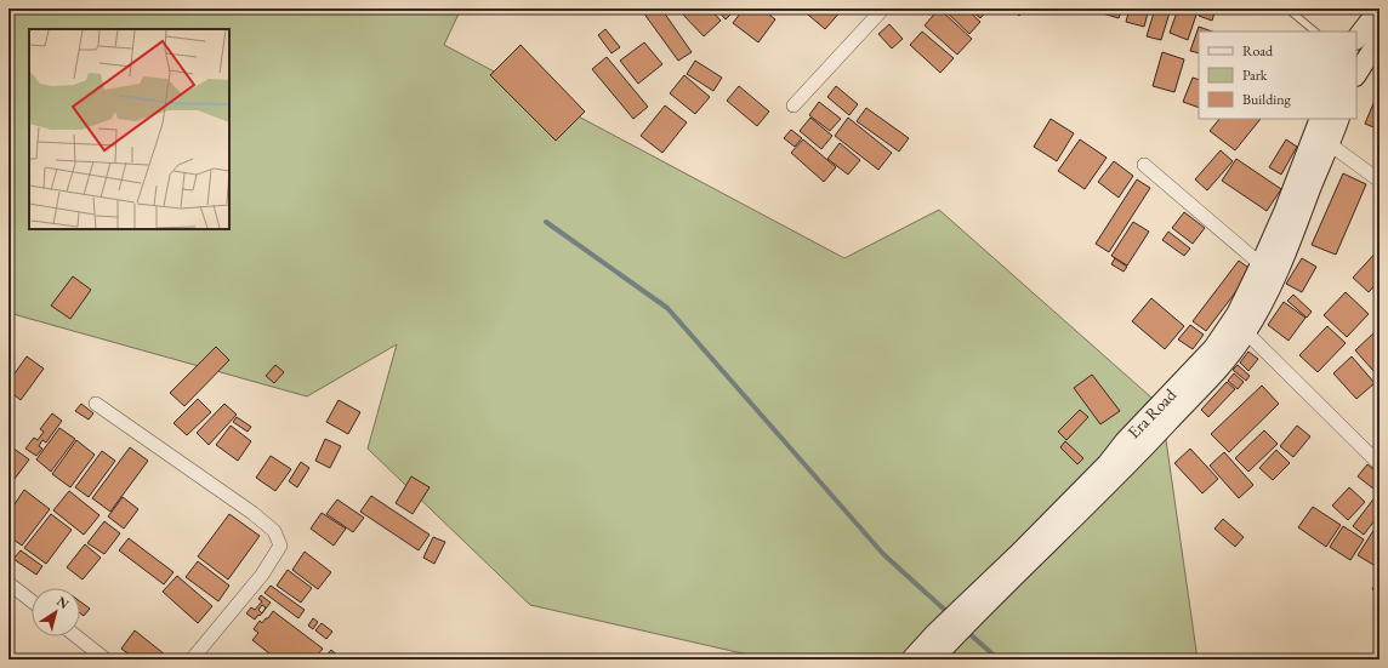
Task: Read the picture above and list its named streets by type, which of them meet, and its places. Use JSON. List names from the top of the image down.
{
  "streets": {
    "main road": ["Era Road"]
  },
  "legend": ["Road", "Park", "Building"],
  "north": "top right"
}
